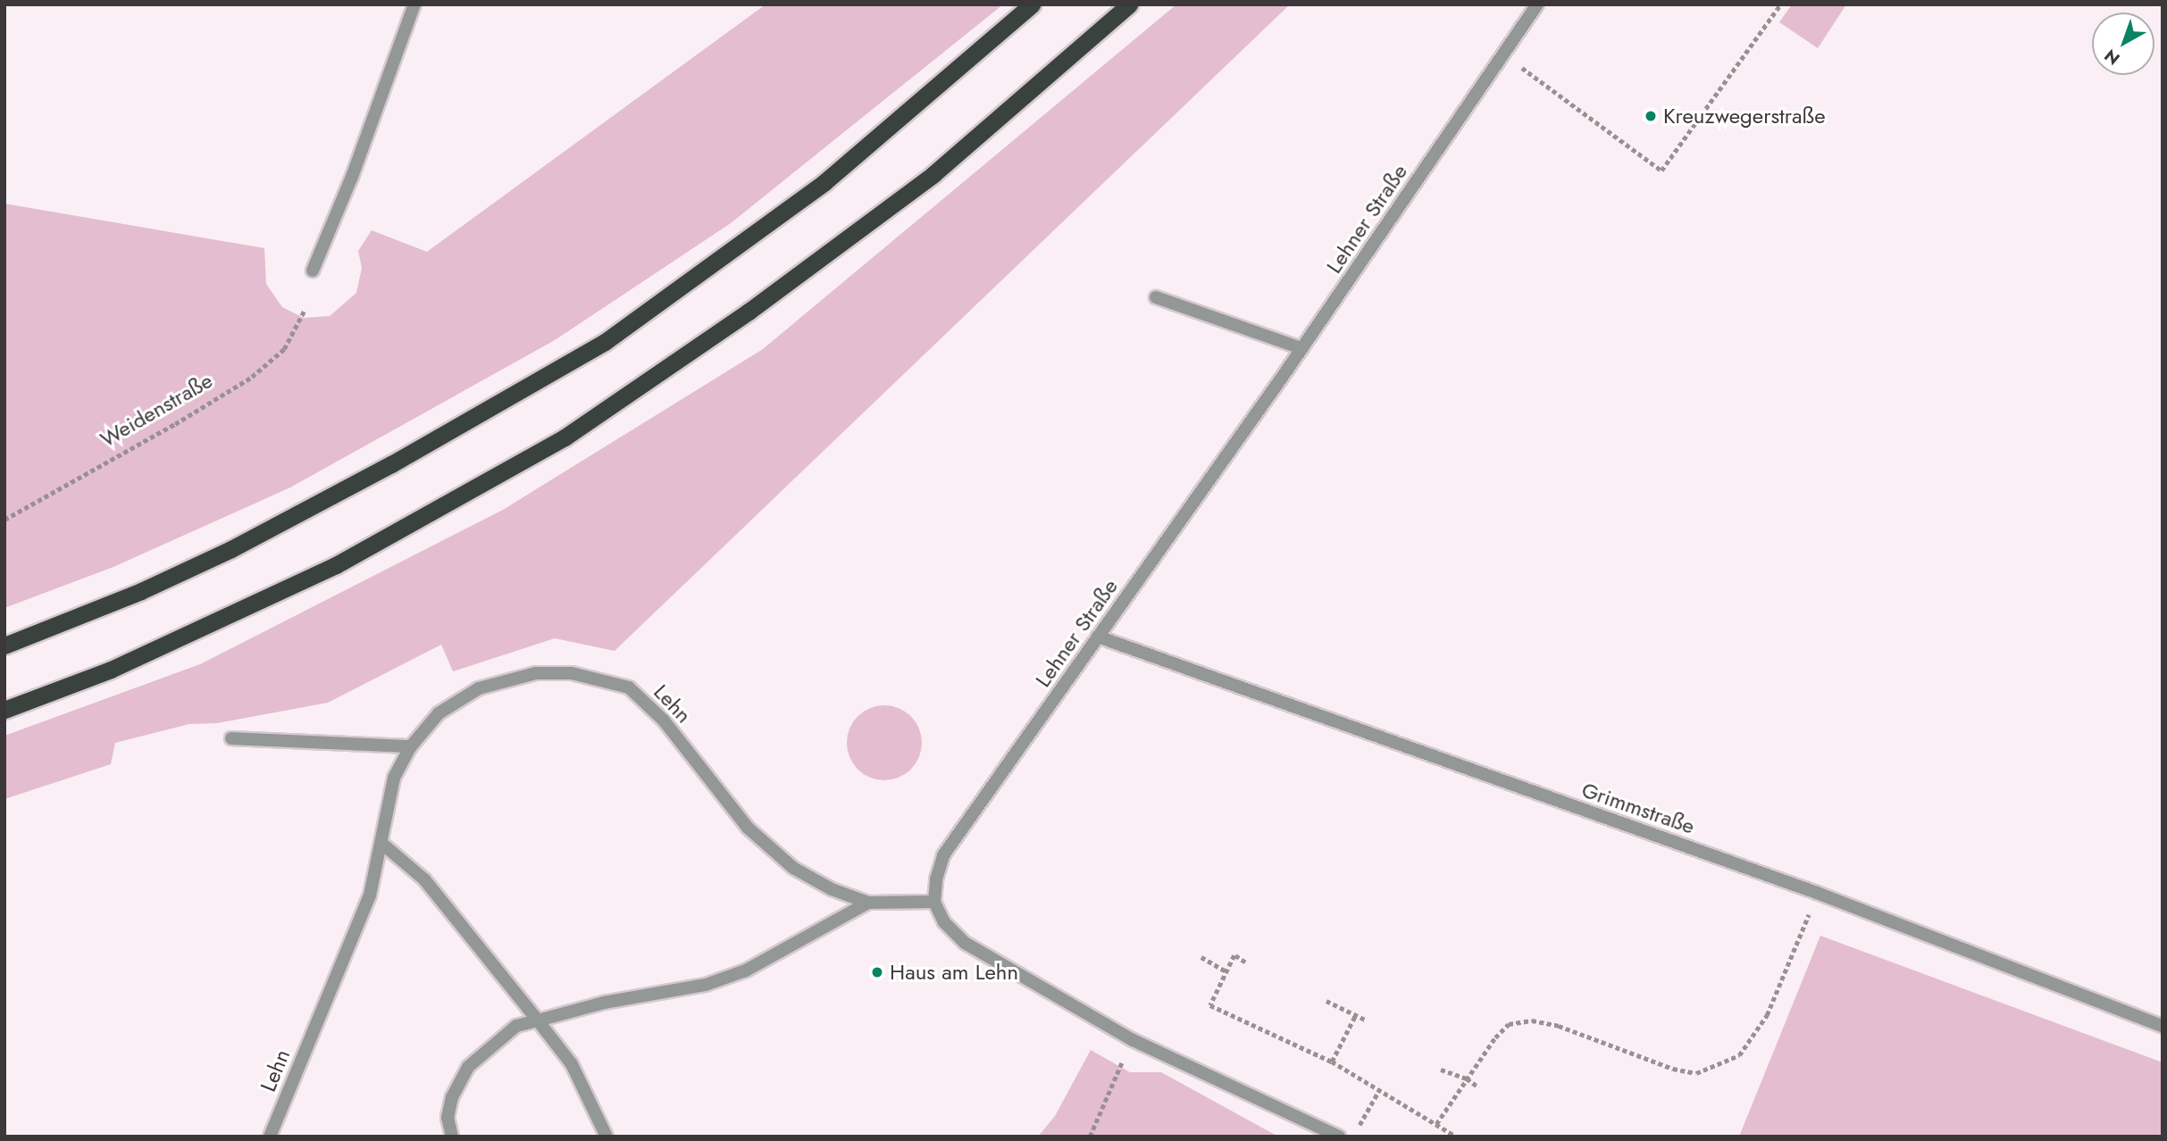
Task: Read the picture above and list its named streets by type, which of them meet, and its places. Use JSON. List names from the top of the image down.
{
  "streets": {
    "street": ["Lehner Straße", "Lehn", "Grimmstraße"],
    "path": ["Weidenstraße"]
  },
  "crossings": [
    ["Lehner Straße", "Lehn"],
    ["Lehner Straße", "Grimmstraße"]
  ],
  "places": ["Kreuzwegerstraße", "Haus am Lehn"],
  "north": "bottom left"
}
